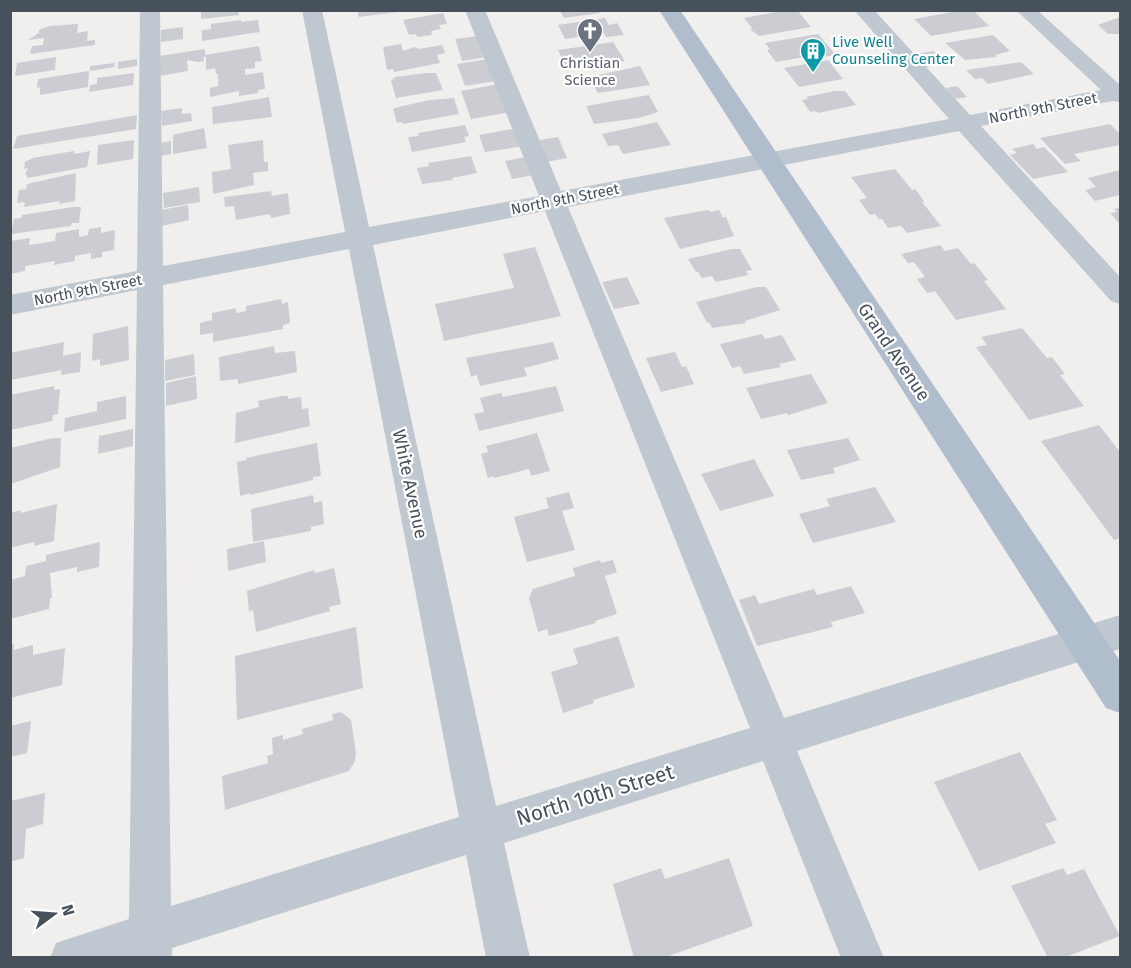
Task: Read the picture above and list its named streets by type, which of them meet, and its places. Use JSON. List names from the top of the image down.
{
  "streets": {
    "main road": ["Grand Avenue"],
    "street": ["North 9th Street", "White Avenue", "North 10th Street"]
  },
  "crossings": [
    ["North 9th Street", "Grand Avenue"],
    ["North 9th Street", "White Avenue"],
    ["Grand Avenue", "North 10th Street"],
    ["White Avenue", "North 10th Street"]
  ],
  "places": {
    "church": ["Christian Science"],
    "building": ["Live Well Counseling Center"]
  },
  "north": "right"
}
